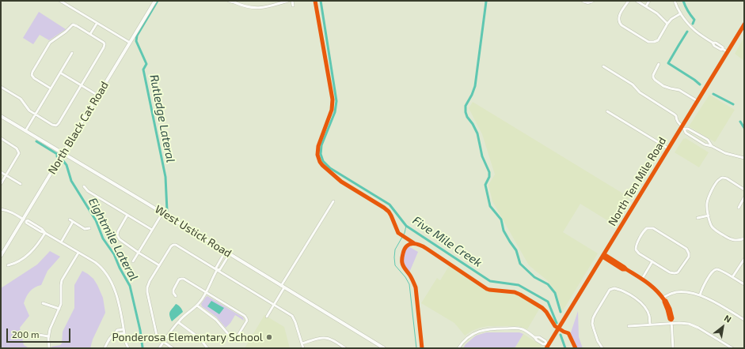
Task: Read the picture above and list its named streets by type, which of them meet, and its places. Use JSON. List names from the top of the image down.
{
  "streets": {
    "main road": ["North Black Cat Road", "North Ten Mile Road", "West Ustick Road"]
  },
  "crossings": [
    ["North Black Cat Road", "West Ustick Road"]
  ],
  "water": ["Rutledge Lateral", "Eightmile Lateral", "Five Mile Creek"],
  "places": ["Ponderosa Elementary School"],
  "scale_bar": "200 m",
  "north": "top right"
}
